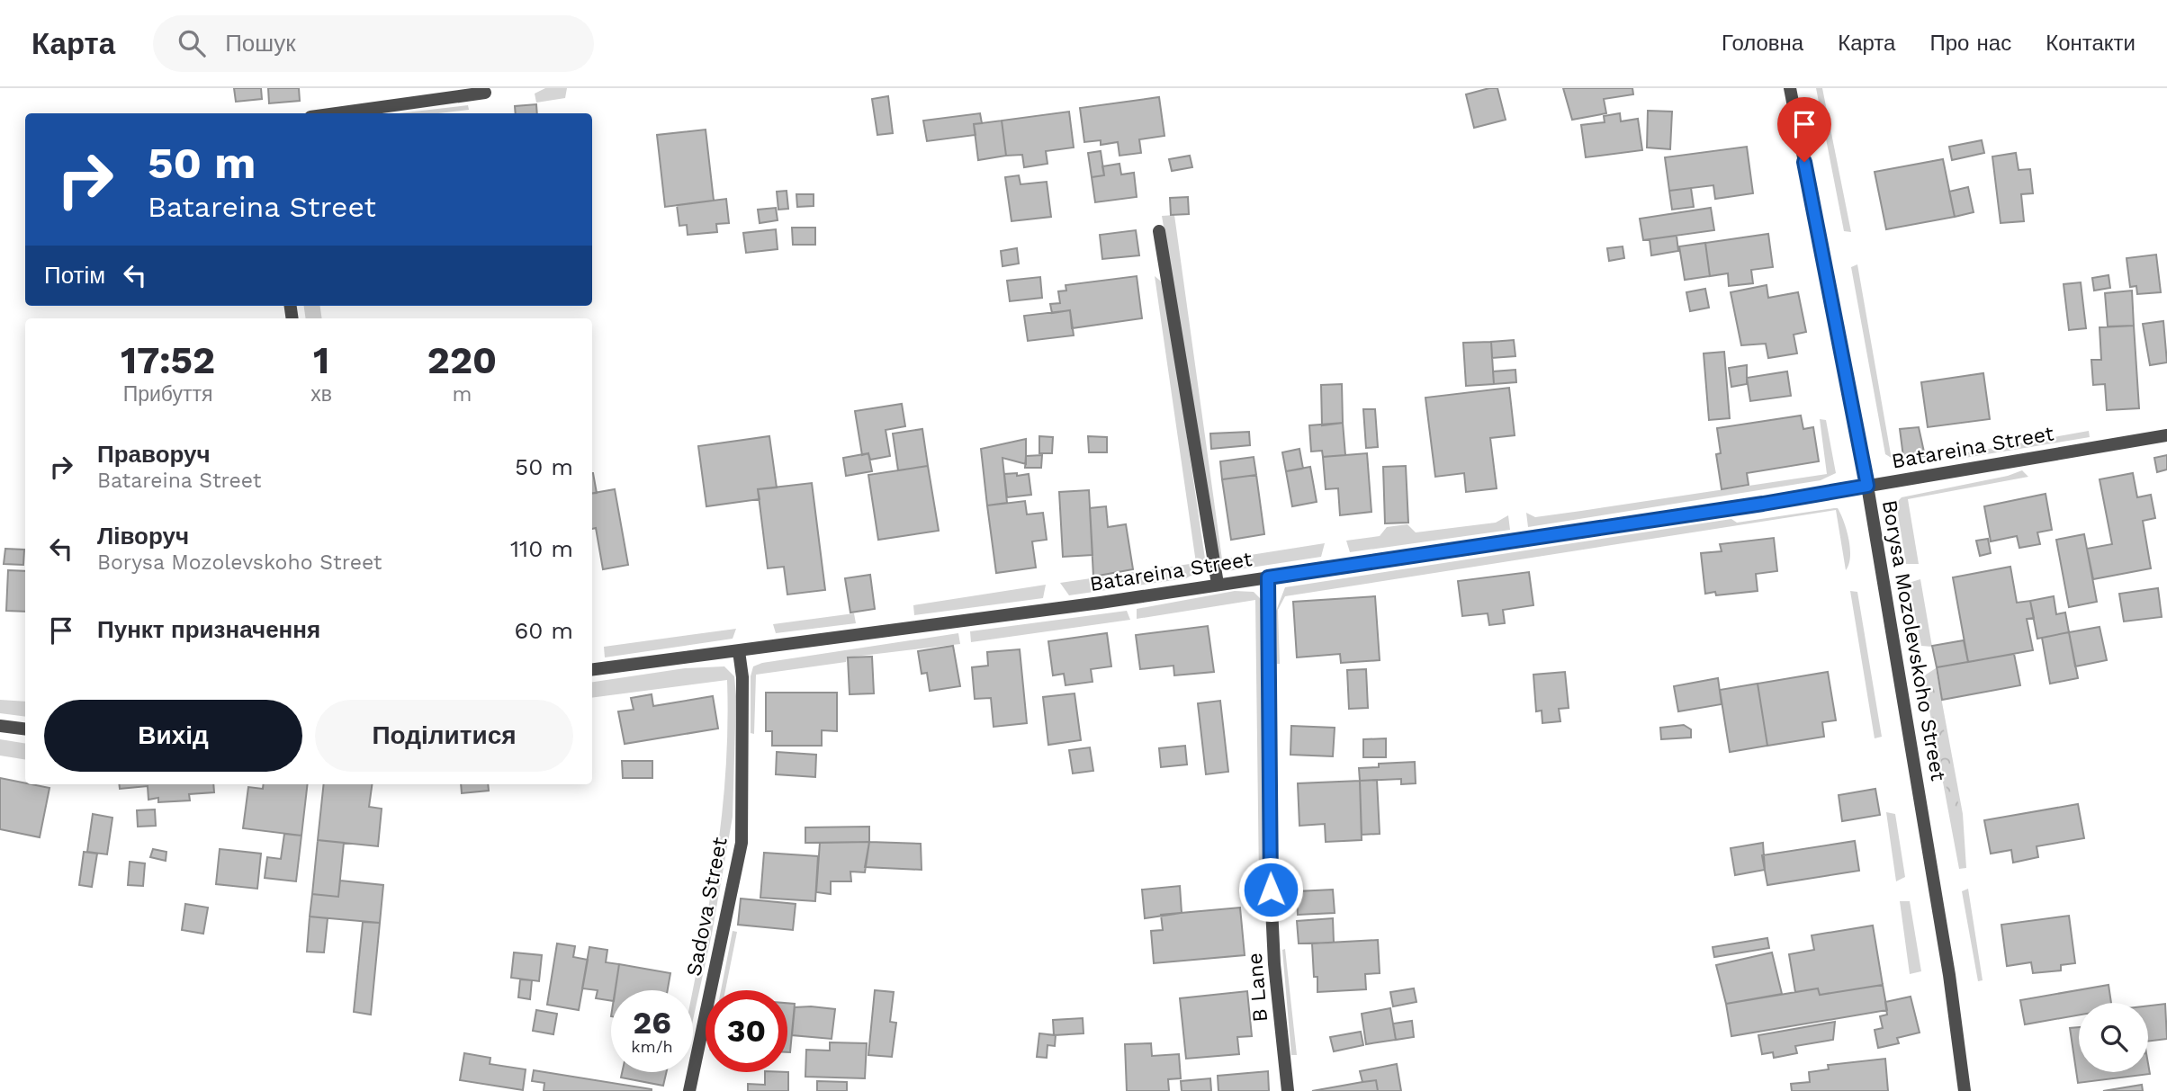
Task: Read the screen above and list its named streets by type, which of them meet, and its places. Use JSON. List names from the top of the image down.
{
  "streets": {
    "street": [
      "Batareina Street",
      "Borysa Mozolevskoho Street",
      "Sadova Street",
      "B Lane"
    ]
  },
  "crossings": [
    ["Batareina Street", "Borysa Mozolevskoho Street"],
    ["Batareina Street", "Sadova Street"],
    ["Batareina Street", "B Lane"]
  ],
  "page": {
    "header": "Карта",
    "search": "Пошук",
    "nav": [
      "Головна",
      "Карта",
      "Про нас",
      "Контакти"
    ],
    "turn": ["50 m", "Batareina Street"],
    "then": "Потім",
    "eta": [
      "17:52",
      "Прибуття",
      "1",
      "хв",
      "220",
      "m"
    ],
    "list": [
      {
        "name": "Праворуч",
        "note": "Batareina Street",
        "value": "50 m"
      },
      {
        "name": "Ліворуч",
        "note": "Borysa Mozolevskoho Street",
        "value": "110 m"
      },
      {
        "name": "Пункт призначення",
        "value": "60 m"
      }
    ],
    "buttons": ["Вихід", "Поділитися"],
    "speed": "26 km/h",
    "limit": "30"
  }
}
